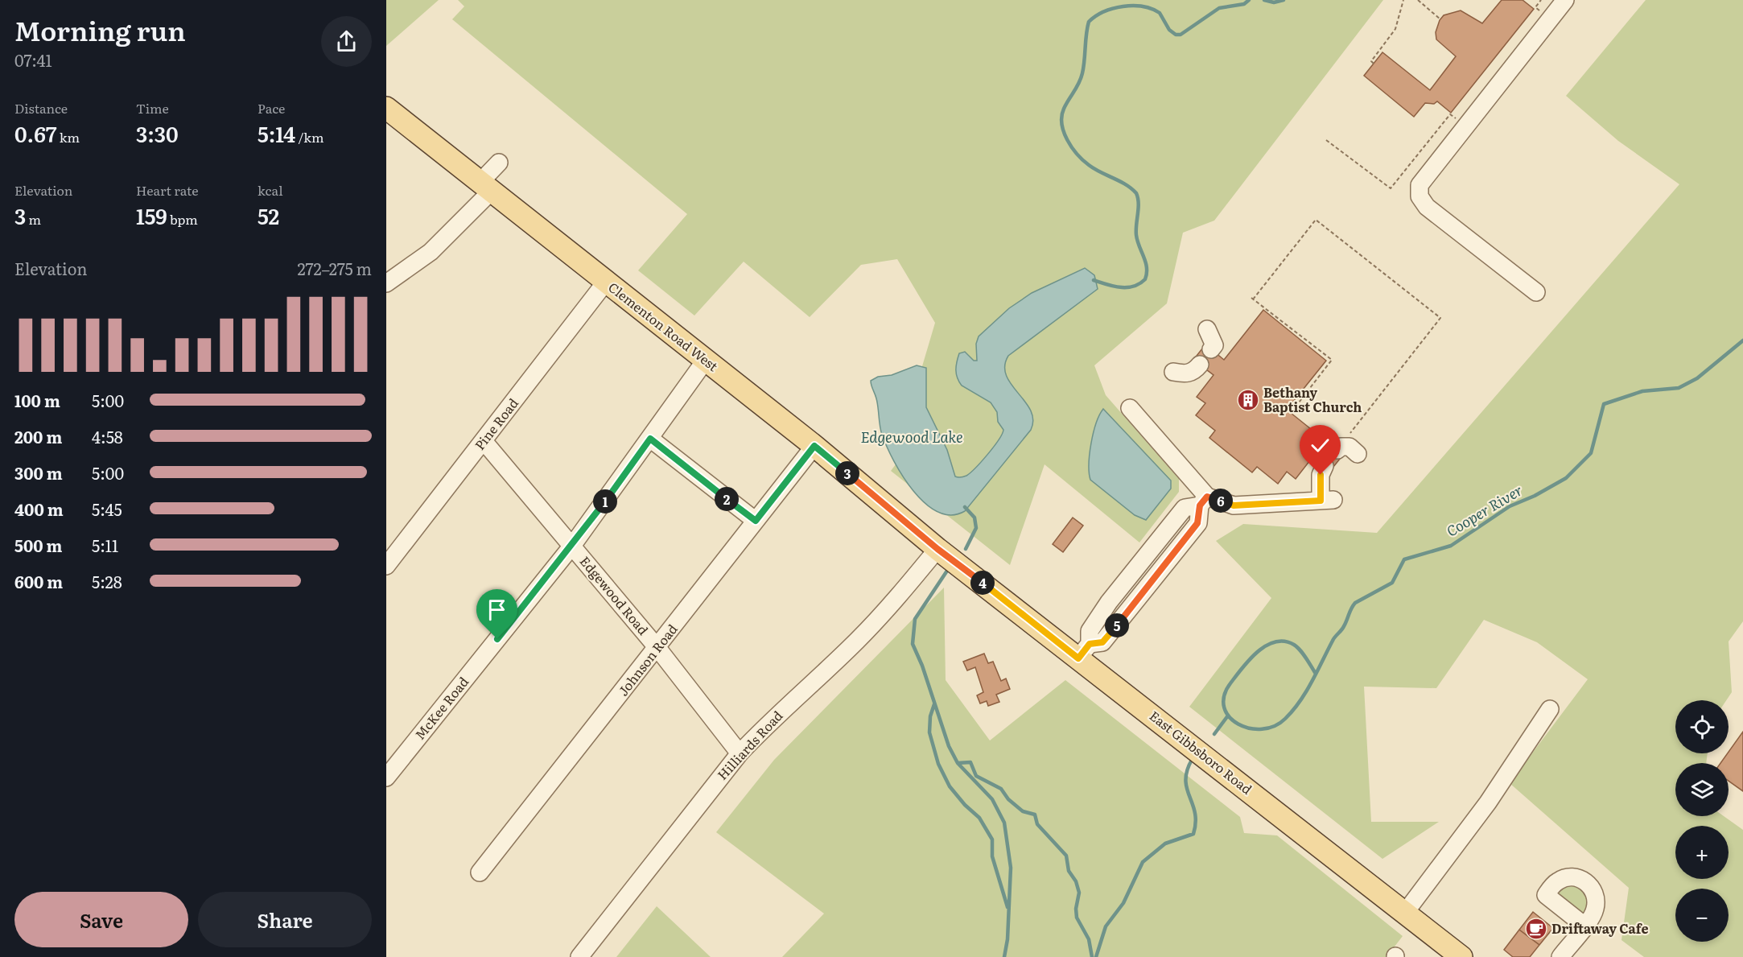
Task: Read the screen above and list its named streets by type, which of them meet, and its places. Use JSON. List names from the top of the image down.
{
  "streets": {
    "main road": ["Clementon Road West", "East Gibbsboro Road"],
    "street": [
      "Pine Road",
      "Edgewood Road",
      "Johnson Road",
      "McKee Road",
      "Hilliards Road"
    ]
  },
  "crossings": [
    ["Clementon Road West", "Pine Road"],
    ["Clementon Road West", "Johnson Road"],
    ["Clementon Road West", "McKee Road"],
    ["Clementon Road West", "Hilliards Road"],
    ["Clementon Road West", "East Gibbsboro Road"],
    ["Pine Road", "Edgewood Road"],
    ["Edgewood Road", "Johnson Road"],
    ["Edgewood Road", "McKee Road"],
    ["Edgewood Road", "Hilliards Road"],
    ["Hilliards Road", "East Gibbsboro Road"]
  ],
  "water": ["Edgewood Lake", "Cooper River"],
  "places": {
    "building": ["Bethany Baptist Church"],
    "cafe": ["Driftaway Cafe"]
  },
  "page": {
    "heading": ["Morning run", "07:41"],
    "stats": [
      ["Distance", "0.67 km"],
      ["Time", "3:30"],
      ["Pace", "5:14 /km"],
      ["Elevation", "3 m"],
      ["Heart rate", "159 bpm"],
      ["kcal", "52"]
    ],
    "chart": ["Elevation", "272–275 m"],
    "list": [
      {
        "name": "100 m",
        "note": "5:00"
      },
      {
        "name": "200 m",
        "note": "4:58"
      },
      {
        "name": "300 m",
        "note": "5:00"
      },
      {
        "name": "400 m",
        "note": "5:45"
      },
      {
        "name": "500 m",
        "note": "5:11"
      },
      {
        "name": "600 m",
        "note": "5:28"
      }
    ],
    "pins": [
      "3",
      "2",
      "6",
      "1",
      "4",
      "5"
    ],
    "map_buttons": ["+", "−"],
    "buttons": ["Save", "Share"]
  }
}
